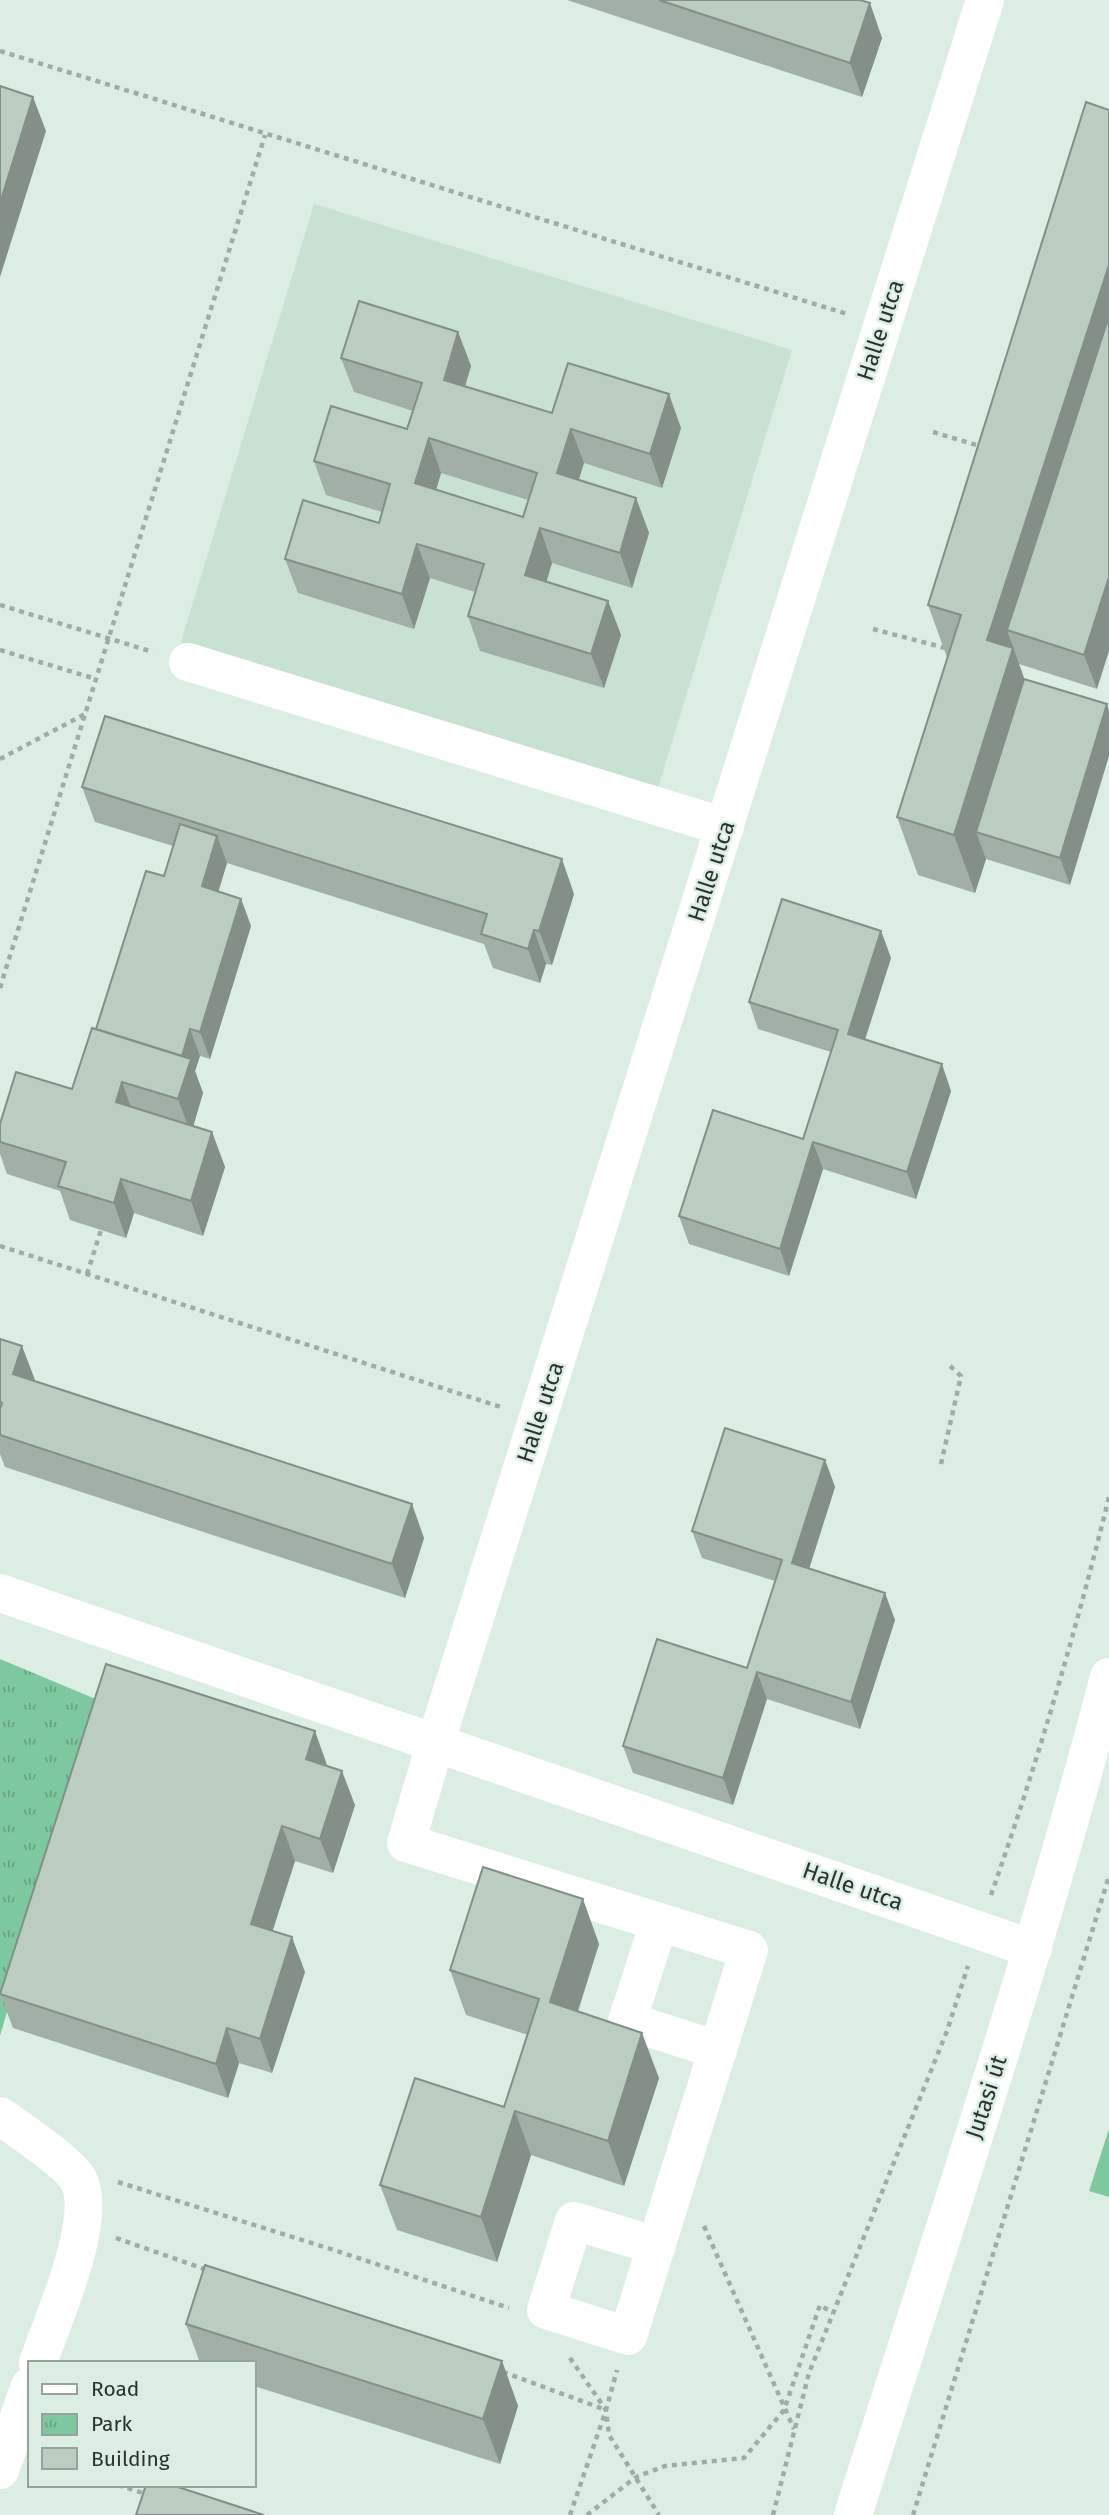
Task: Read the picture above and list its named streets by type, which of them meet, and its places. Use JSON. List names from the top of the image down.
{
  "streets": {
    "street": ["Halle utca", "Jutasi út"]
  },
  "crossings": [
    ["Halle utca", "Jutasi út"]
  ],
  "legend": ["Road", "Park", "Building"]
}
